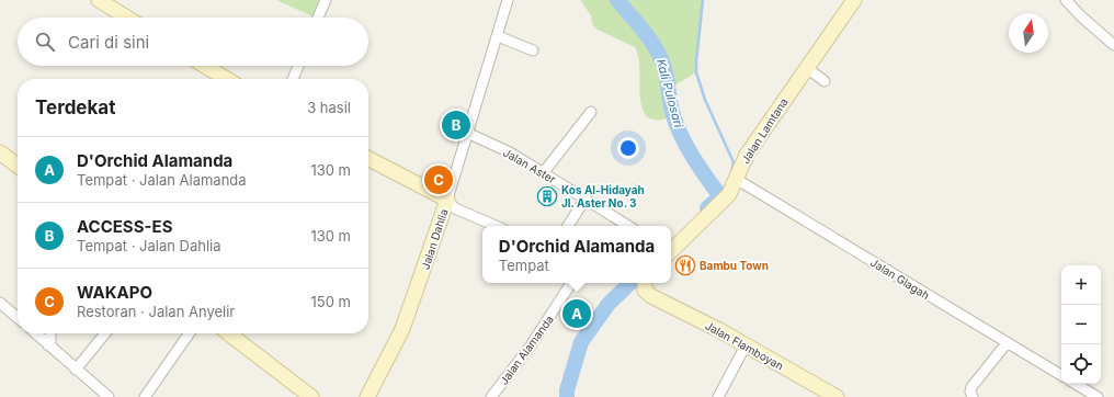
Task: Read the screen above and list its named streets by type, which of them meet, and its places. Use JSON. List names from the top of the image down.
{
  "streets": {
    "street": [
      "Jalan Lamtana",
      "Jalan Aster",
      "Jalan Dahlia",
      "Jalan Glagah",
      "Jalan Flamboyan",
      "Jalan Alamanda"
    ]
  },
  "crossings": [
    ["Jalan Lamtana", "Jalan Glagah"],
    ["Jalan Aster", "Jalan Dahlia"]
  ],
  "water": ["Kali Pulosari"],
  "places": {
    "building": ["Kos Al-Hidayah Jl. Aster No. 3"],
    "restaurant": ["Bambu Town"]
  },
  "north": "top",
  "page": {
    "search": "Cari di sini",
    "heading": ["Terdekat", "3 hasil"],
    "pins": ["B", "C", "A"],
    "list": [
      {
        "mark": "A",
        "name": "D'Orchid Alamanda",
        "note": "Tempat · Jalan Alamanda",
        "value": "130 m"
      },
      {
        "mark": "B",
        "name": "ACCESS-ES",
        "note": "Tempat · Jalan Dahlia",
        "value": "130 m"
      },
      {
        "mark": "C",
        "name": "WAKAPO",
        "note": "Restoran · Jalan Anyelir",
        "value": "150 m"
      }
    ],
    "popup": ["D'Orchid Alamanda", "Tempat"],
    "map_buttons": ["+", "−"]
  }
}
